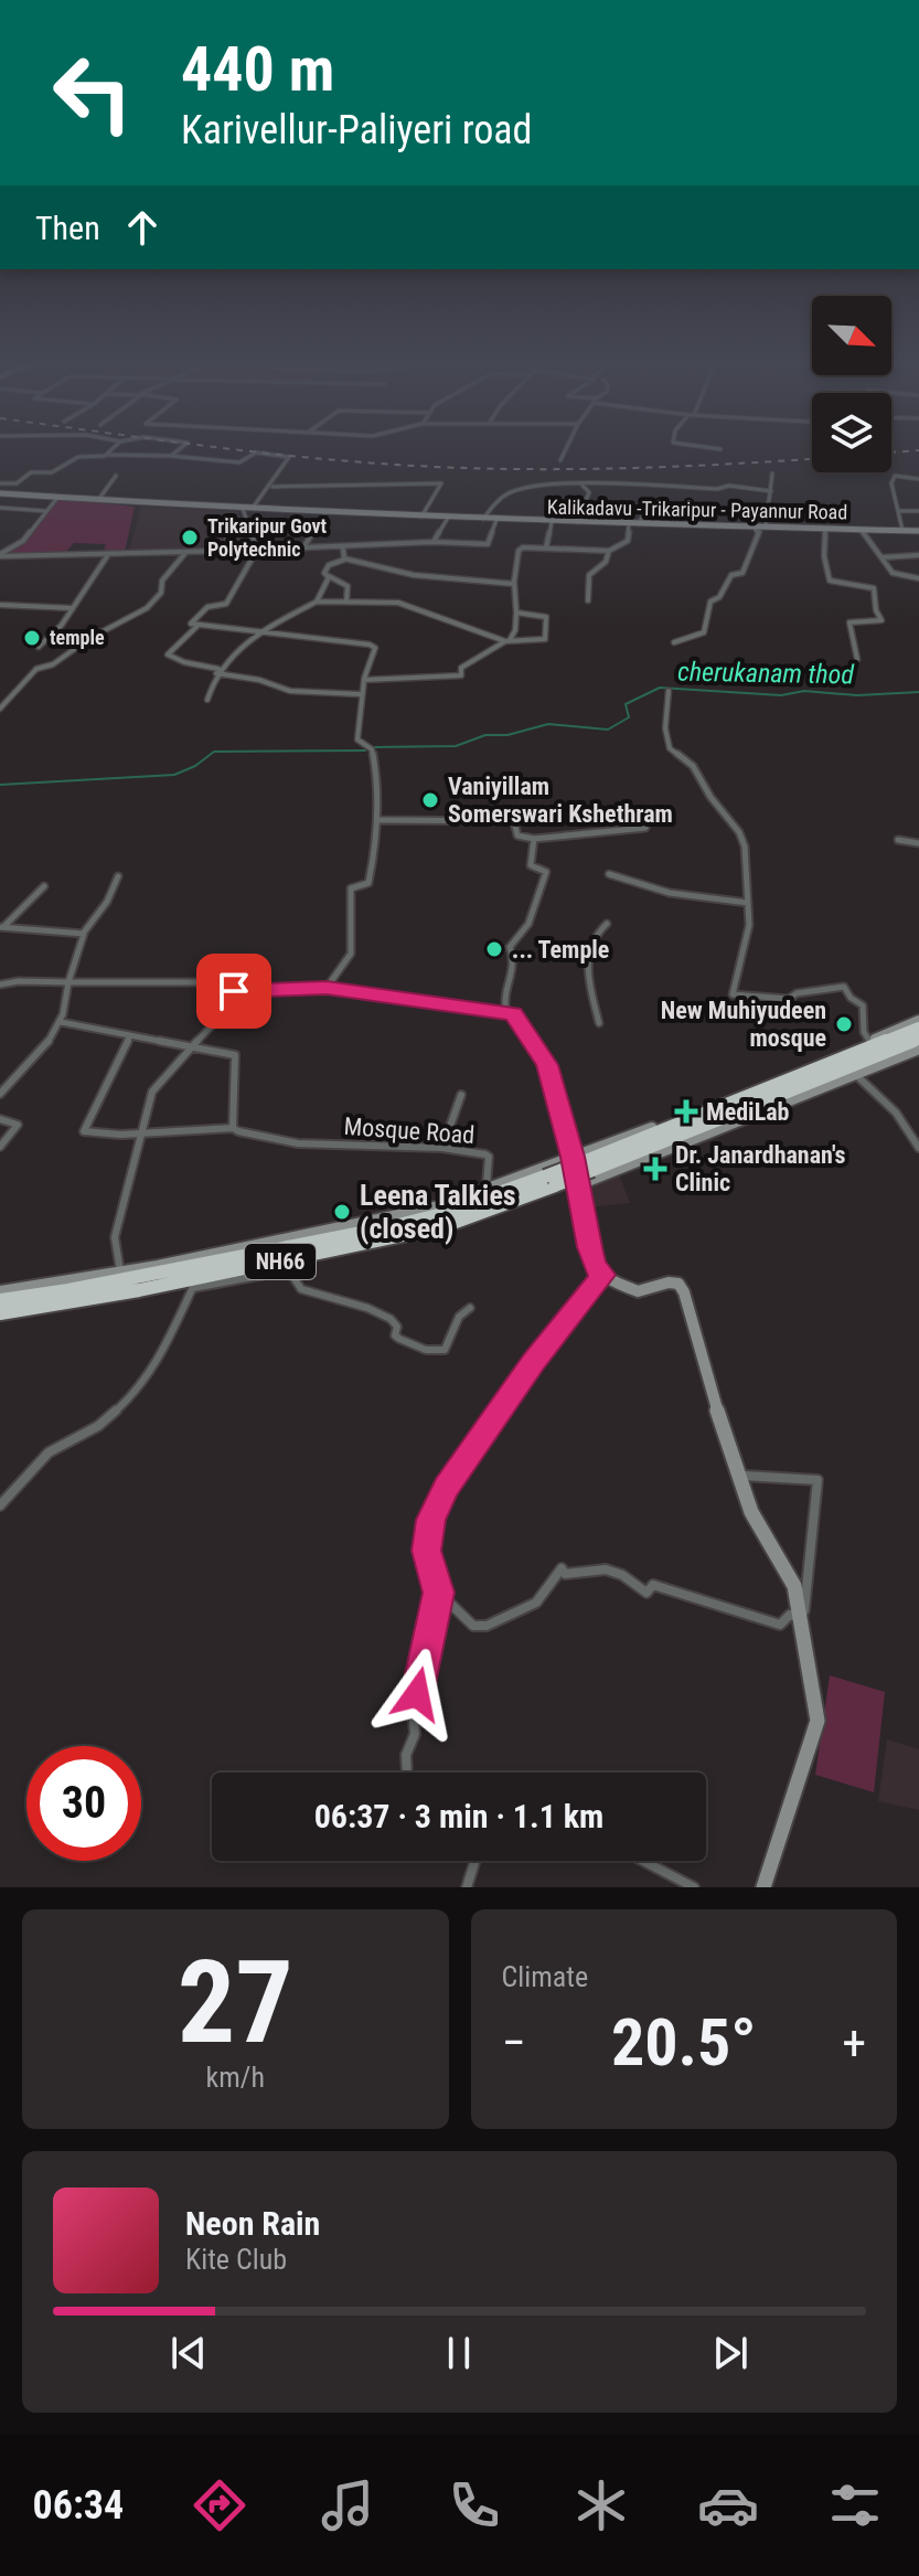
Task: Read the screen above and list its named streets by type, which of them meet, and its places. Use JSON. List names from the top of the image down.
{
  "streets": {
    "highway": ["NH66"],
    "street": ["Kalikadavu -Trikaripur - Payannur Road", "Mosque Road"]
  },
  "water": ["cherukanam thod"],
  "places": {
    "other": [
      "Trikaripur Govt Polytechnic",
      "temple",
      "Vaniyillam Somerswari Kshethram",
      "... Temple",
      "New Muhiyudeen mosque",
      "Leena Talkies (closed)"
    ],
    "health": ["MediLab", "Dr. Janardhanan's Clinic"]
  },
  "north": "bottom right",
  "page": {
    "turn": ["440 m", "Karivellur-Paliyeri road"],
    "then": "Then",
    "limit": "30",
    "trip": "06:37 · 3 min · 1.1 km",
    "tile": [
      ["27", "km/h"],
      "Climate"
    ],
    "heat": ["−", "20.5°", "+"],
    "song": ["Neon Rain", "Kite Club"],
    "tabs": "06:34"
  }
}
